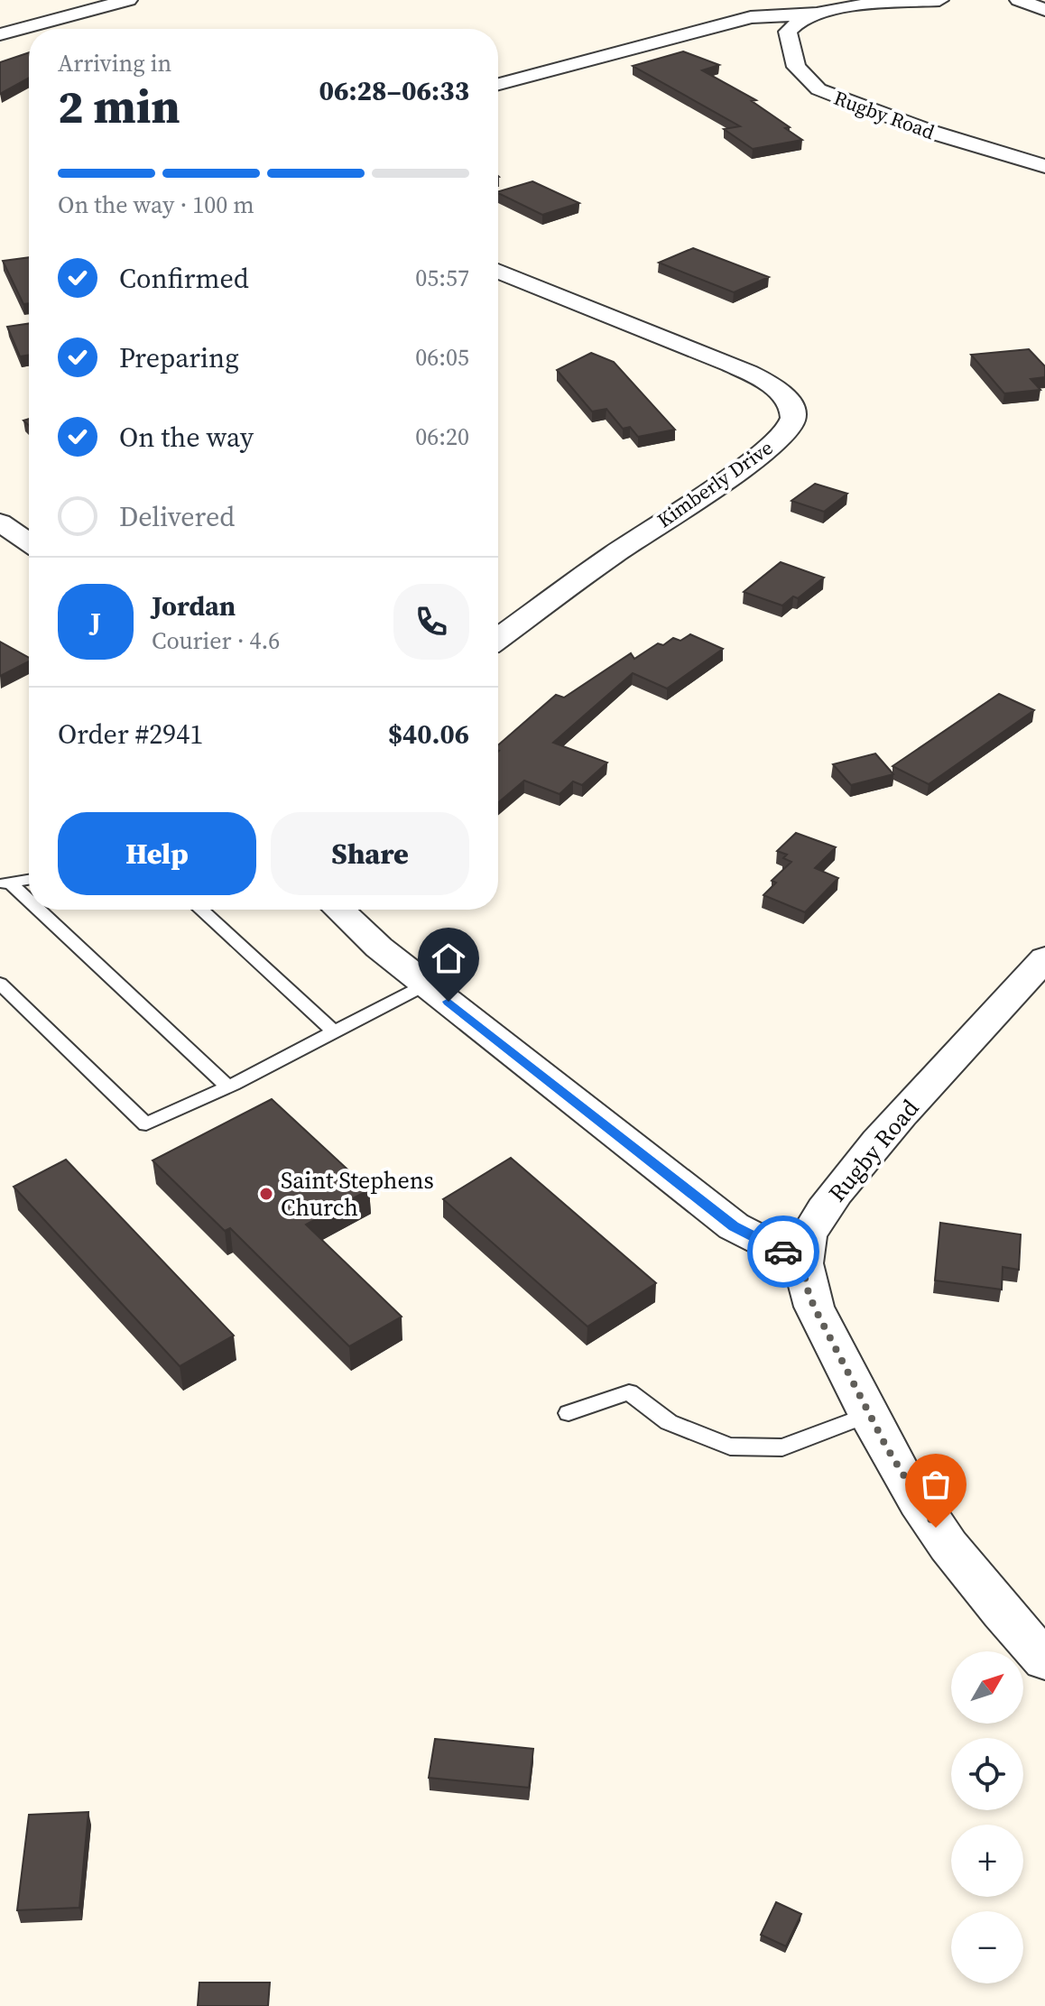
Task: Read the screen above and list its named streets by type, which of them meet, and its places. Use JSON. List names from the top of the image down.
{
  "streets": {
    "street": ["Rugby Road", "Kimberly Drive"]
  },
  "places": ["Saint Stephens Church"],
  "north": "top right",
  "page": {
    "heading": ["2 min", "Arriving in", "06:28–06:33"],
    "panel": [
      "Jordan",
      "Courier · 4.6",
      "Order #2941",
      "$40.06"
    ],
    "bar": "On the way · 100 m",
    "list": [
      ["Confirmed", "05:57"],
      ["Preparing", "06:05"],
      ["On the way", "06:20"],
      "Delivered"
    ],
    "round": "J",
    "buttons": ["Help", "Share"],
    "map_buttons": ["+", "−"]
  }
}
